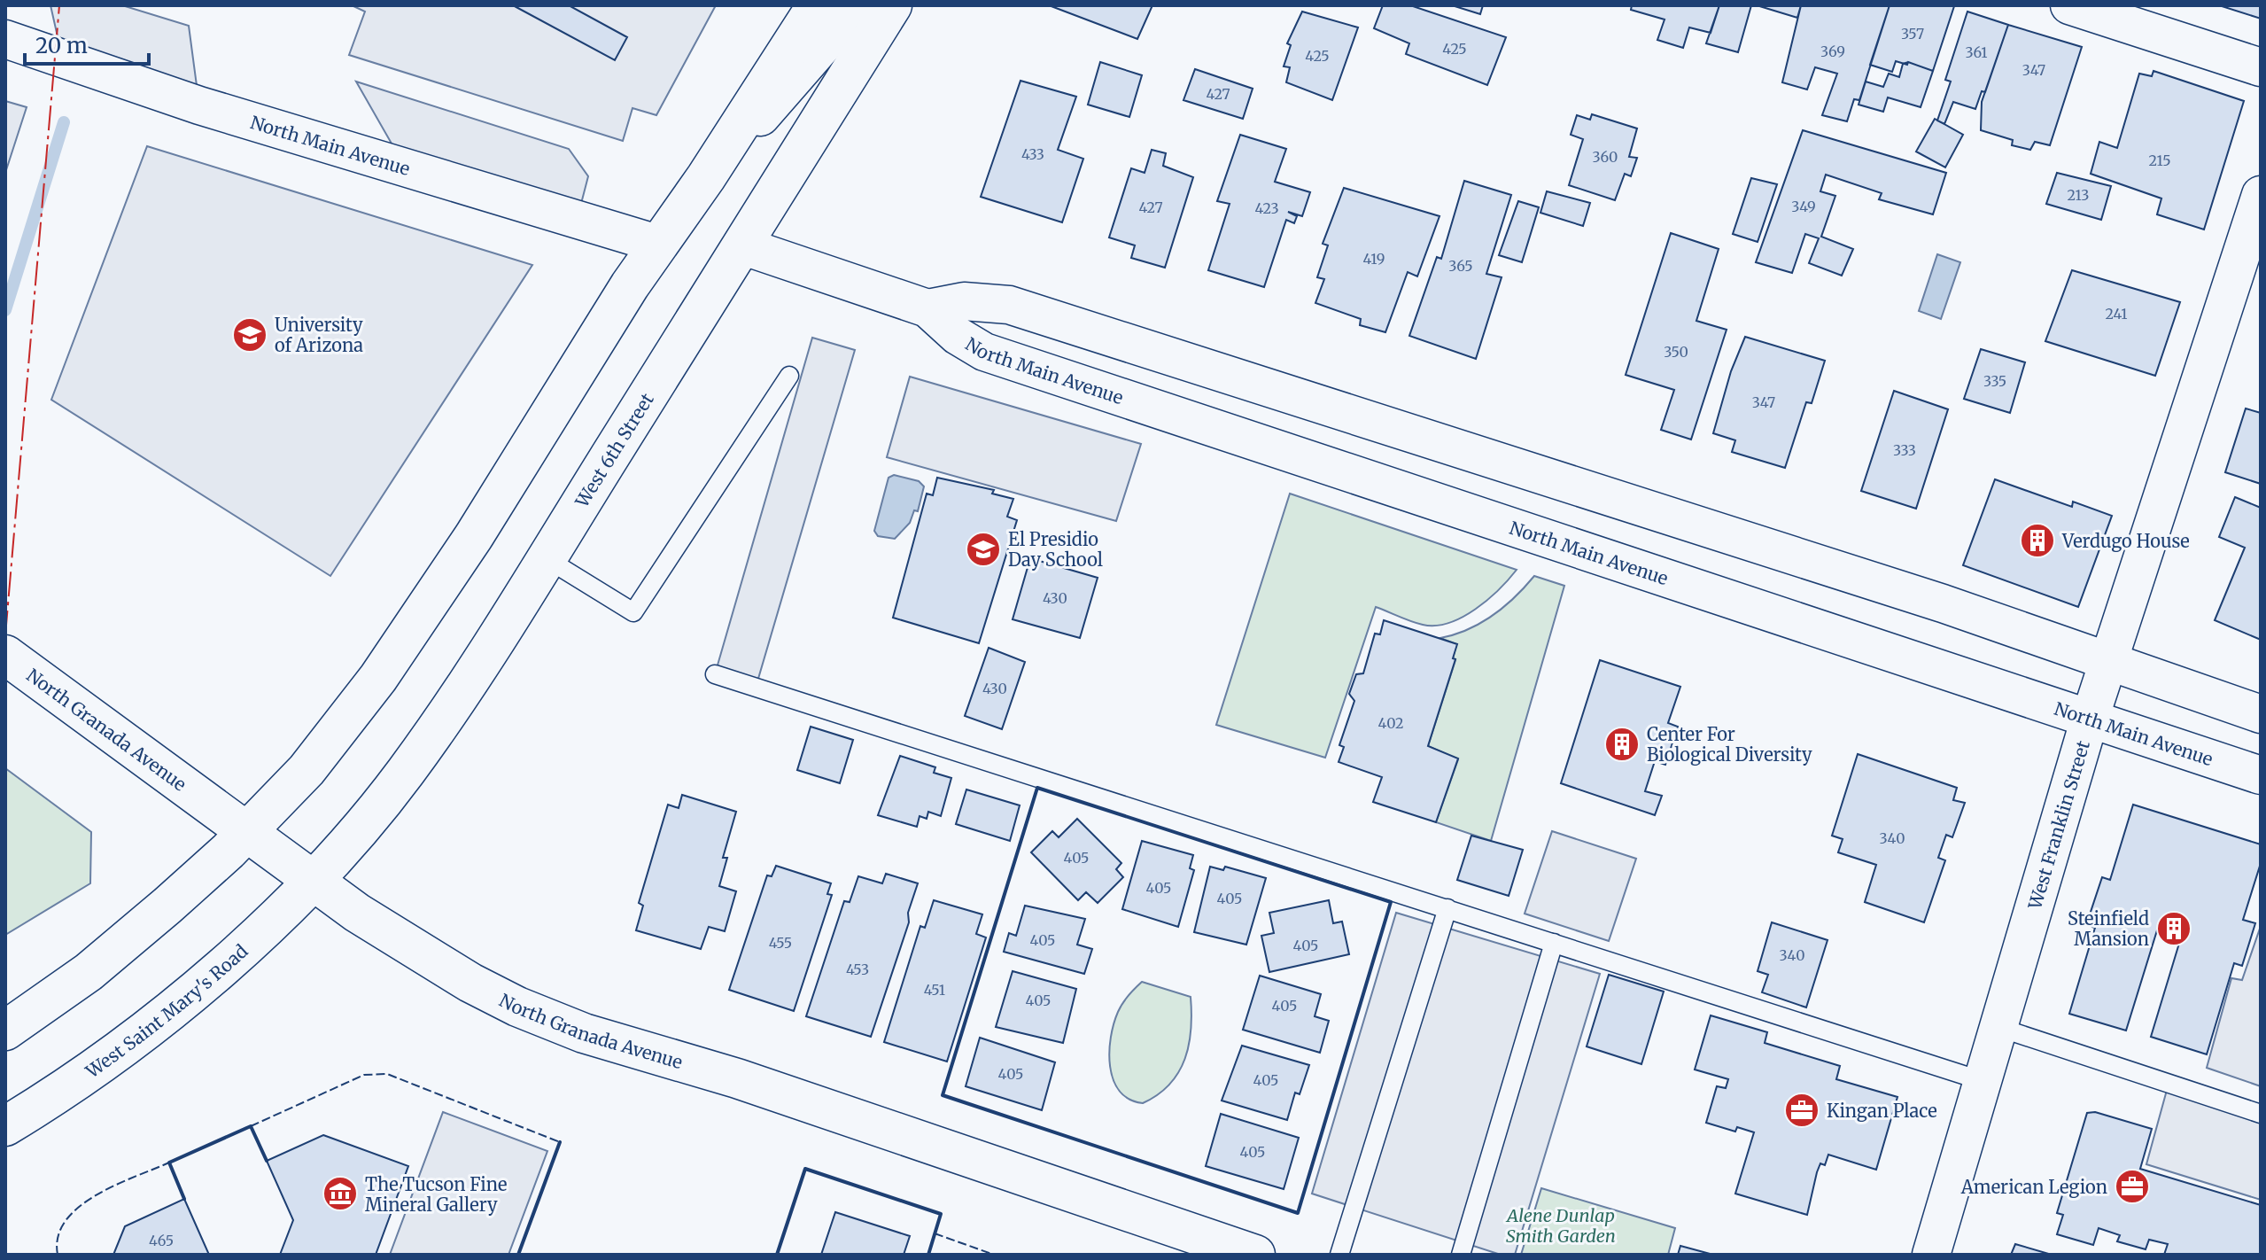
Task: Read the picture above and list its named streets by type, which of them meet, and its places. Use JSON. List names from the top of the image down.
{
  "streets": {
    "main road": ["West 6th Street", "North Granada Avenue", "West Saint Mary's Road"],
    "street": ["North Main Avenue", "West Franklin Street"]
  },
  "crossings": [
    ["North Main Avenue", "West 6th Street"],
    ["North Main Avenue", "West Franklin Street"],
    ["West 6th Street", "North Granada Avenue"],
    ["West 6th Street", "West Saint Mary's Road"],
    ["North Granada Avenue", "West Saint Mary's Road"]
  ],
  "parks": ["Alene Dunlap Smith Garden"],
  "places": {
    "school or university": ["University of Arizona", "El Presidio Day School"],
    "building": ["Verdugo House", "Center For Biological Diversity", "Steinfield Mansion"],
    "office": ["Kingan Place", "American Legion"],
    "museum": ["The Tucson Fine Mineral Gallery"]
  },
  "house_numbers": [
    "357",
    "425",
    "369",
    "361",
    "425",
    "347",
    "427",
    "433",
    "360",
    "215",
    "213",
    "349",
    "427",
    "423",
    "419",
    "365",
    "241",
    "350",
    "335",
    "347",
    "333",
    "430",
    "430",
    "402",
    "340",
    "405",
    "405",
    "405",
    "405",
    "455",
    "405",
    "340",
    "453",
    "451",
    "405",
    "405",
    "405",
    "405",
    "405",
    "465"
  ],
  "scale_bar": "20 m"
}
